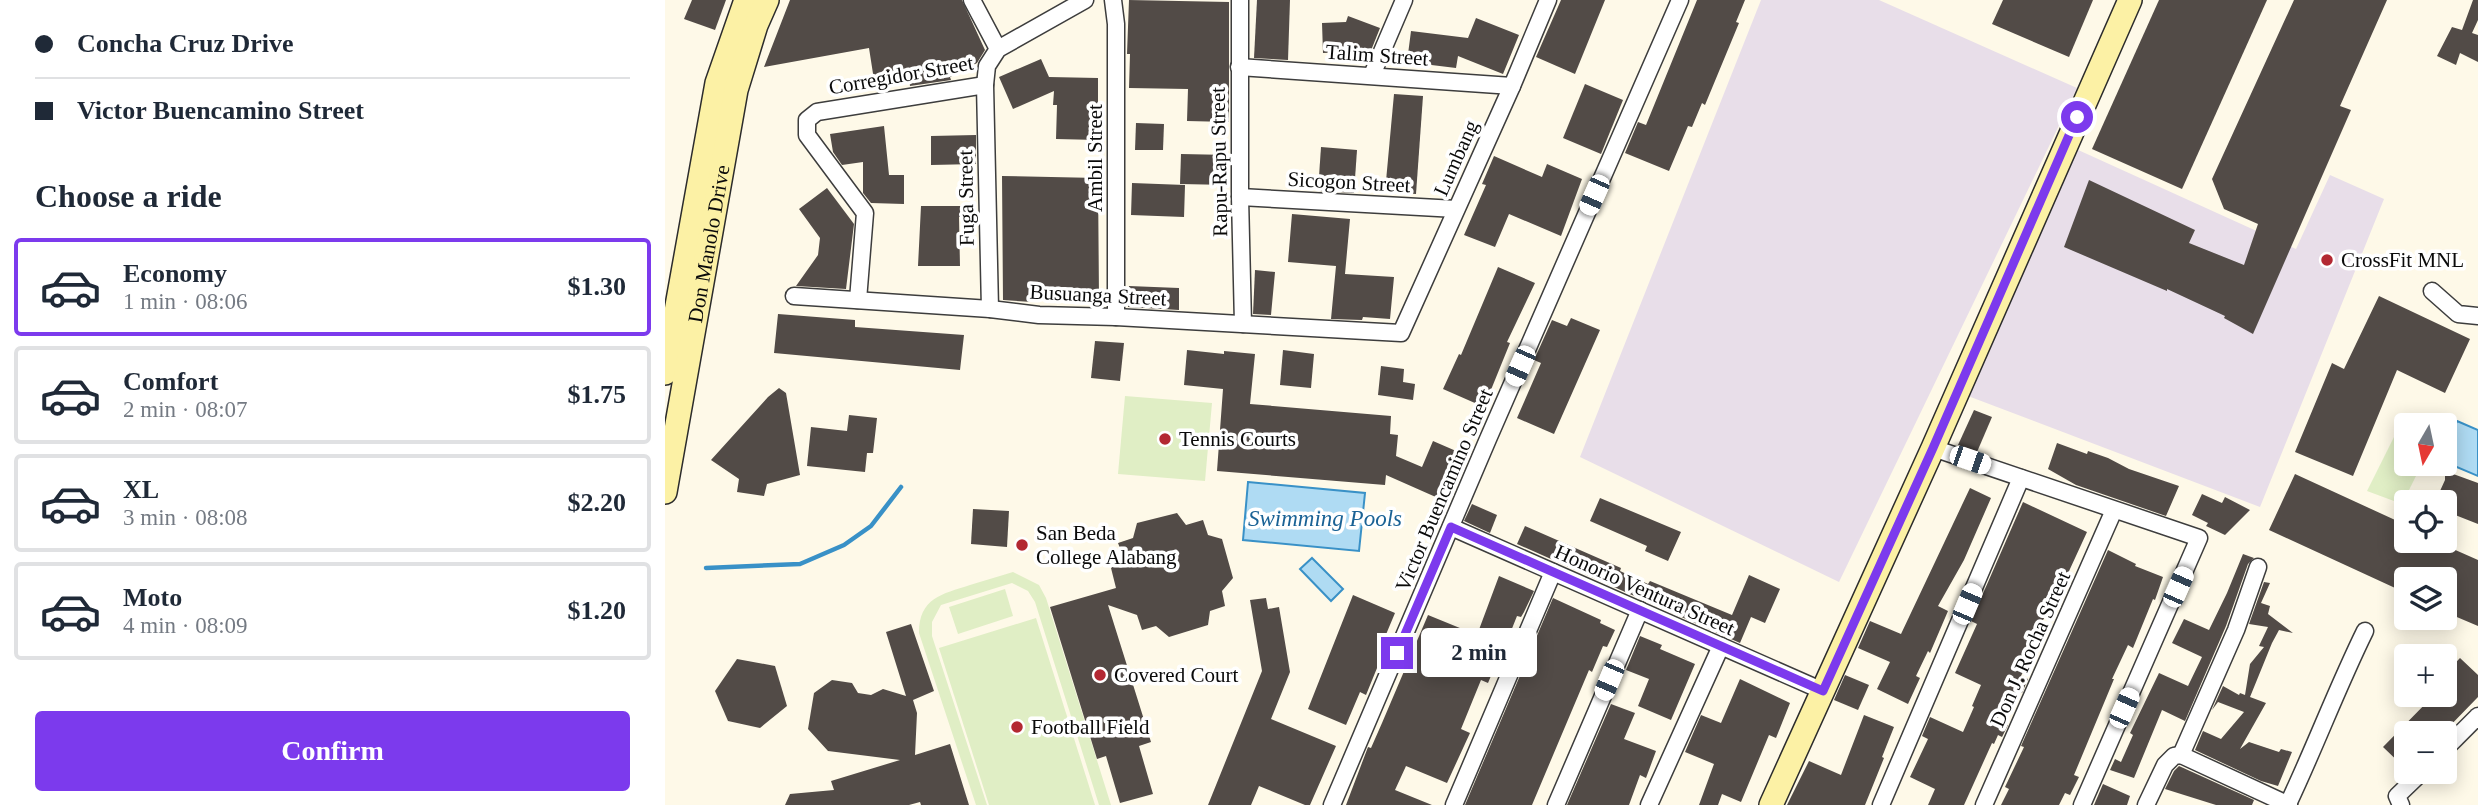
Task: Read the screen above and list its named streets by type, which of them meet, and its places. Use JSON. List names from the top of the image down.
{
  "streets": {
    "street": [
      "Talim Street",
      "Corregidor Street",
      "Ambil Street",
      "Lumbang",
      "Rapu-Rapu Street",
      "Sicogon Street",
      "Fuga Street",
      "Don Manolo Drive",
      "Busuanga Street",
      "Victor Buencamino Street",
      "Honorio Ventura Street",
      "Don J. Rocha Street"
    ]
  },
  "crossings": [
    ["Talim Street", "Lumbang"],
    ["Talim Street", "Rapu-Rapu Street"],
    ["Corregidor Street", "Fuga Street"],
    ["Corregidor Street", "Busuanga Street"],
    ["Ambil Street", "Busuanga Street"],
    ["Lumbang", "Sicogon Street"],
    ["Lumbang", "Busuanga Street"],
    ["Rapu-Rapu Street", "Sicogon Street"],
    ["Rapu-Rapu Street", "Busuanga Street"],
    ["Fuga Street", "Busuanga Street"],
    ["Victor Buencamino Street", "Honorio Ventura Street"]
  ],
  "water": ["Swimming Pools"],
  "places": [
    "CrossFit MNL",
    "Tennis Courts",
    "San Beda College Alabang",
    "Covered Court",
    "Football Field"
  ],
  "north": "bottom",
  "page": {
    "banner": ["Concha Cruz Drive", "Victor Buencamino Street"],
    "heading": "Choose a ride",
    "list": [
      {
        "name": "Economy",
        "note": "1 min · 08:06",
        "value": "$1.30"
      },
      {
        "name": "Comfort",
        "note": "2 min · 08:07",
        "value": "$1.75"
      },
      {
        "name": "XL",
        "note": "3 min · 08:08",
        "value": "$2.20"
      },
      {
        "name": "Moto",
        "note": "4 min · 08:09",
        "value": "$1.20"
      }
    ],
    "map_buttons": ["+", "−"],
    "bubble": "2 min",
    "buttons": "Confirm"
  }
}
